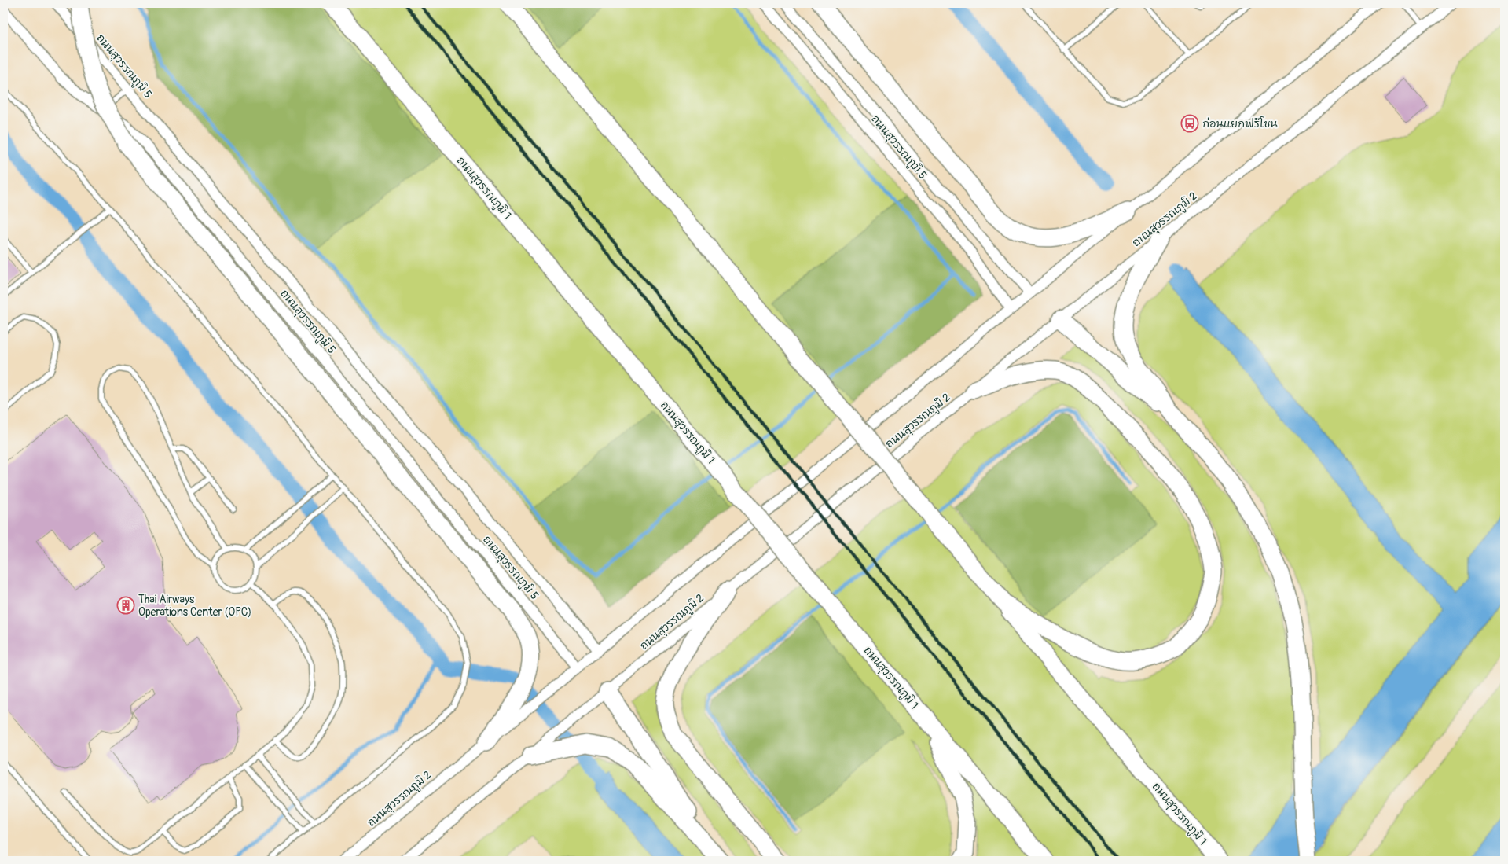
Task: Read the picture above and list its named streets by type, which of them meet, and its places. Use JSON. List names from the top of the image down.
{
  "streets": {
    "highway": ["ถนนสุวรรณภูมิ 1"],
    "street": ["ถนนสุวรรณภูมิ 5", "ถนนสุวรรณภูมิ 2"]
  },
  "crossings": [
    ["ถนนสุวรรณภูมิ 5", "ถนนสุวรรณภูมิ 2"]
  ],
  "places": {
    "bus stop": ["ก่อนแยกฟรีโซน"],
    "building": ["Thai Airways Operations Center (OPC)"]
  }
}
